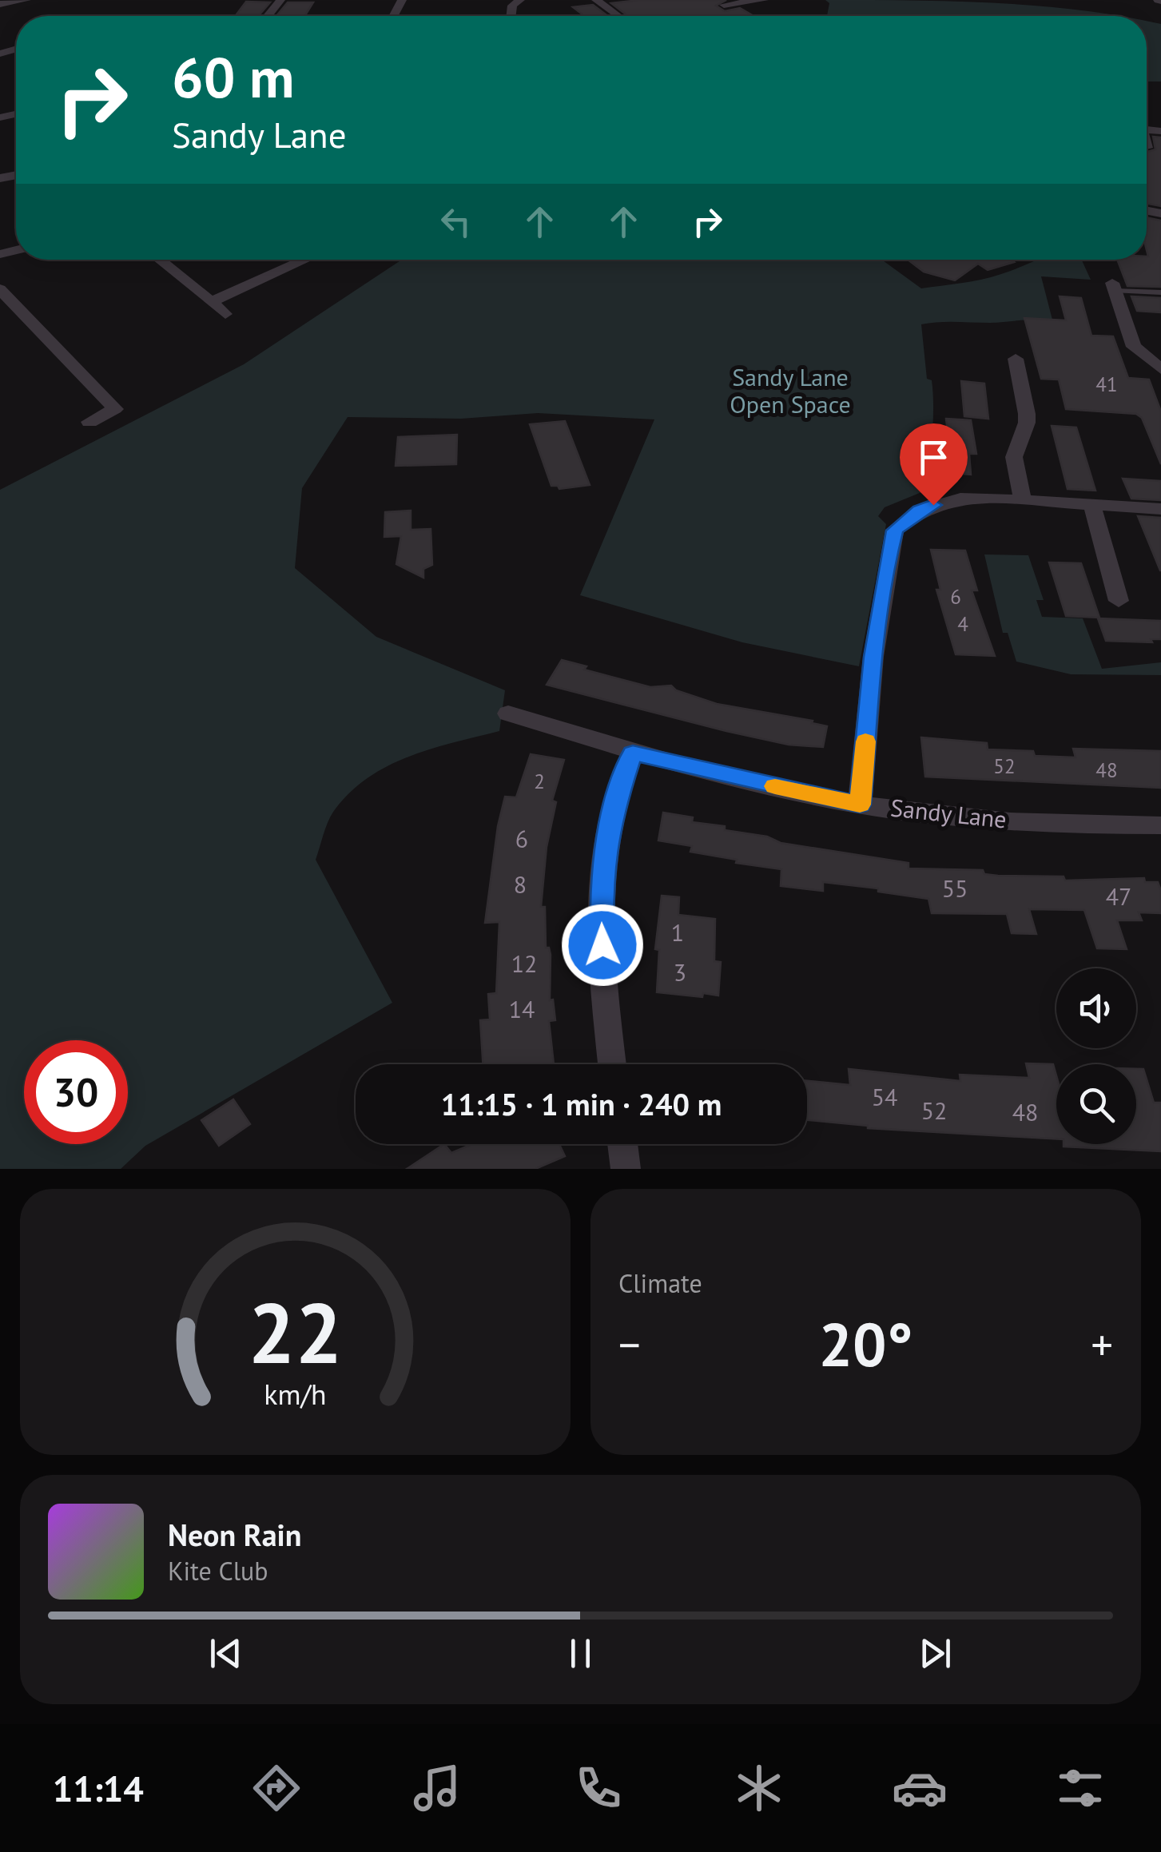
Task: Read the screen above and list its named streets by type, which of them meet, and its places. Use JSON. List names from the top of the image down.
{
  "streets": {
    "street": ["Sandy Lane"]
  },
  "parks": ["Sandy Lane Open Space"],
  "house_numbers": [
    "41",
    "6",
    "4",
    "52",
    "48",
    "2",
    "6",
    "8",
    "55",
    "47",
    "1",
    "12",
    "3",
    "14",
    "54",
    "52",
    "48"
  ],
  "page": {
    "turn": ["60 m", "Sandy Lane"],
    "limit": "30",
    "trip": "11:15 · 1 min · 240 m",
    "tile": "Climate",
    "heat": ["−", "20°", "+"],
    "song": ["Neon Rain", "Kite Club"],
    "tabs": "11:14",
    "gauge": ["22", "km/h"]
  }
}
